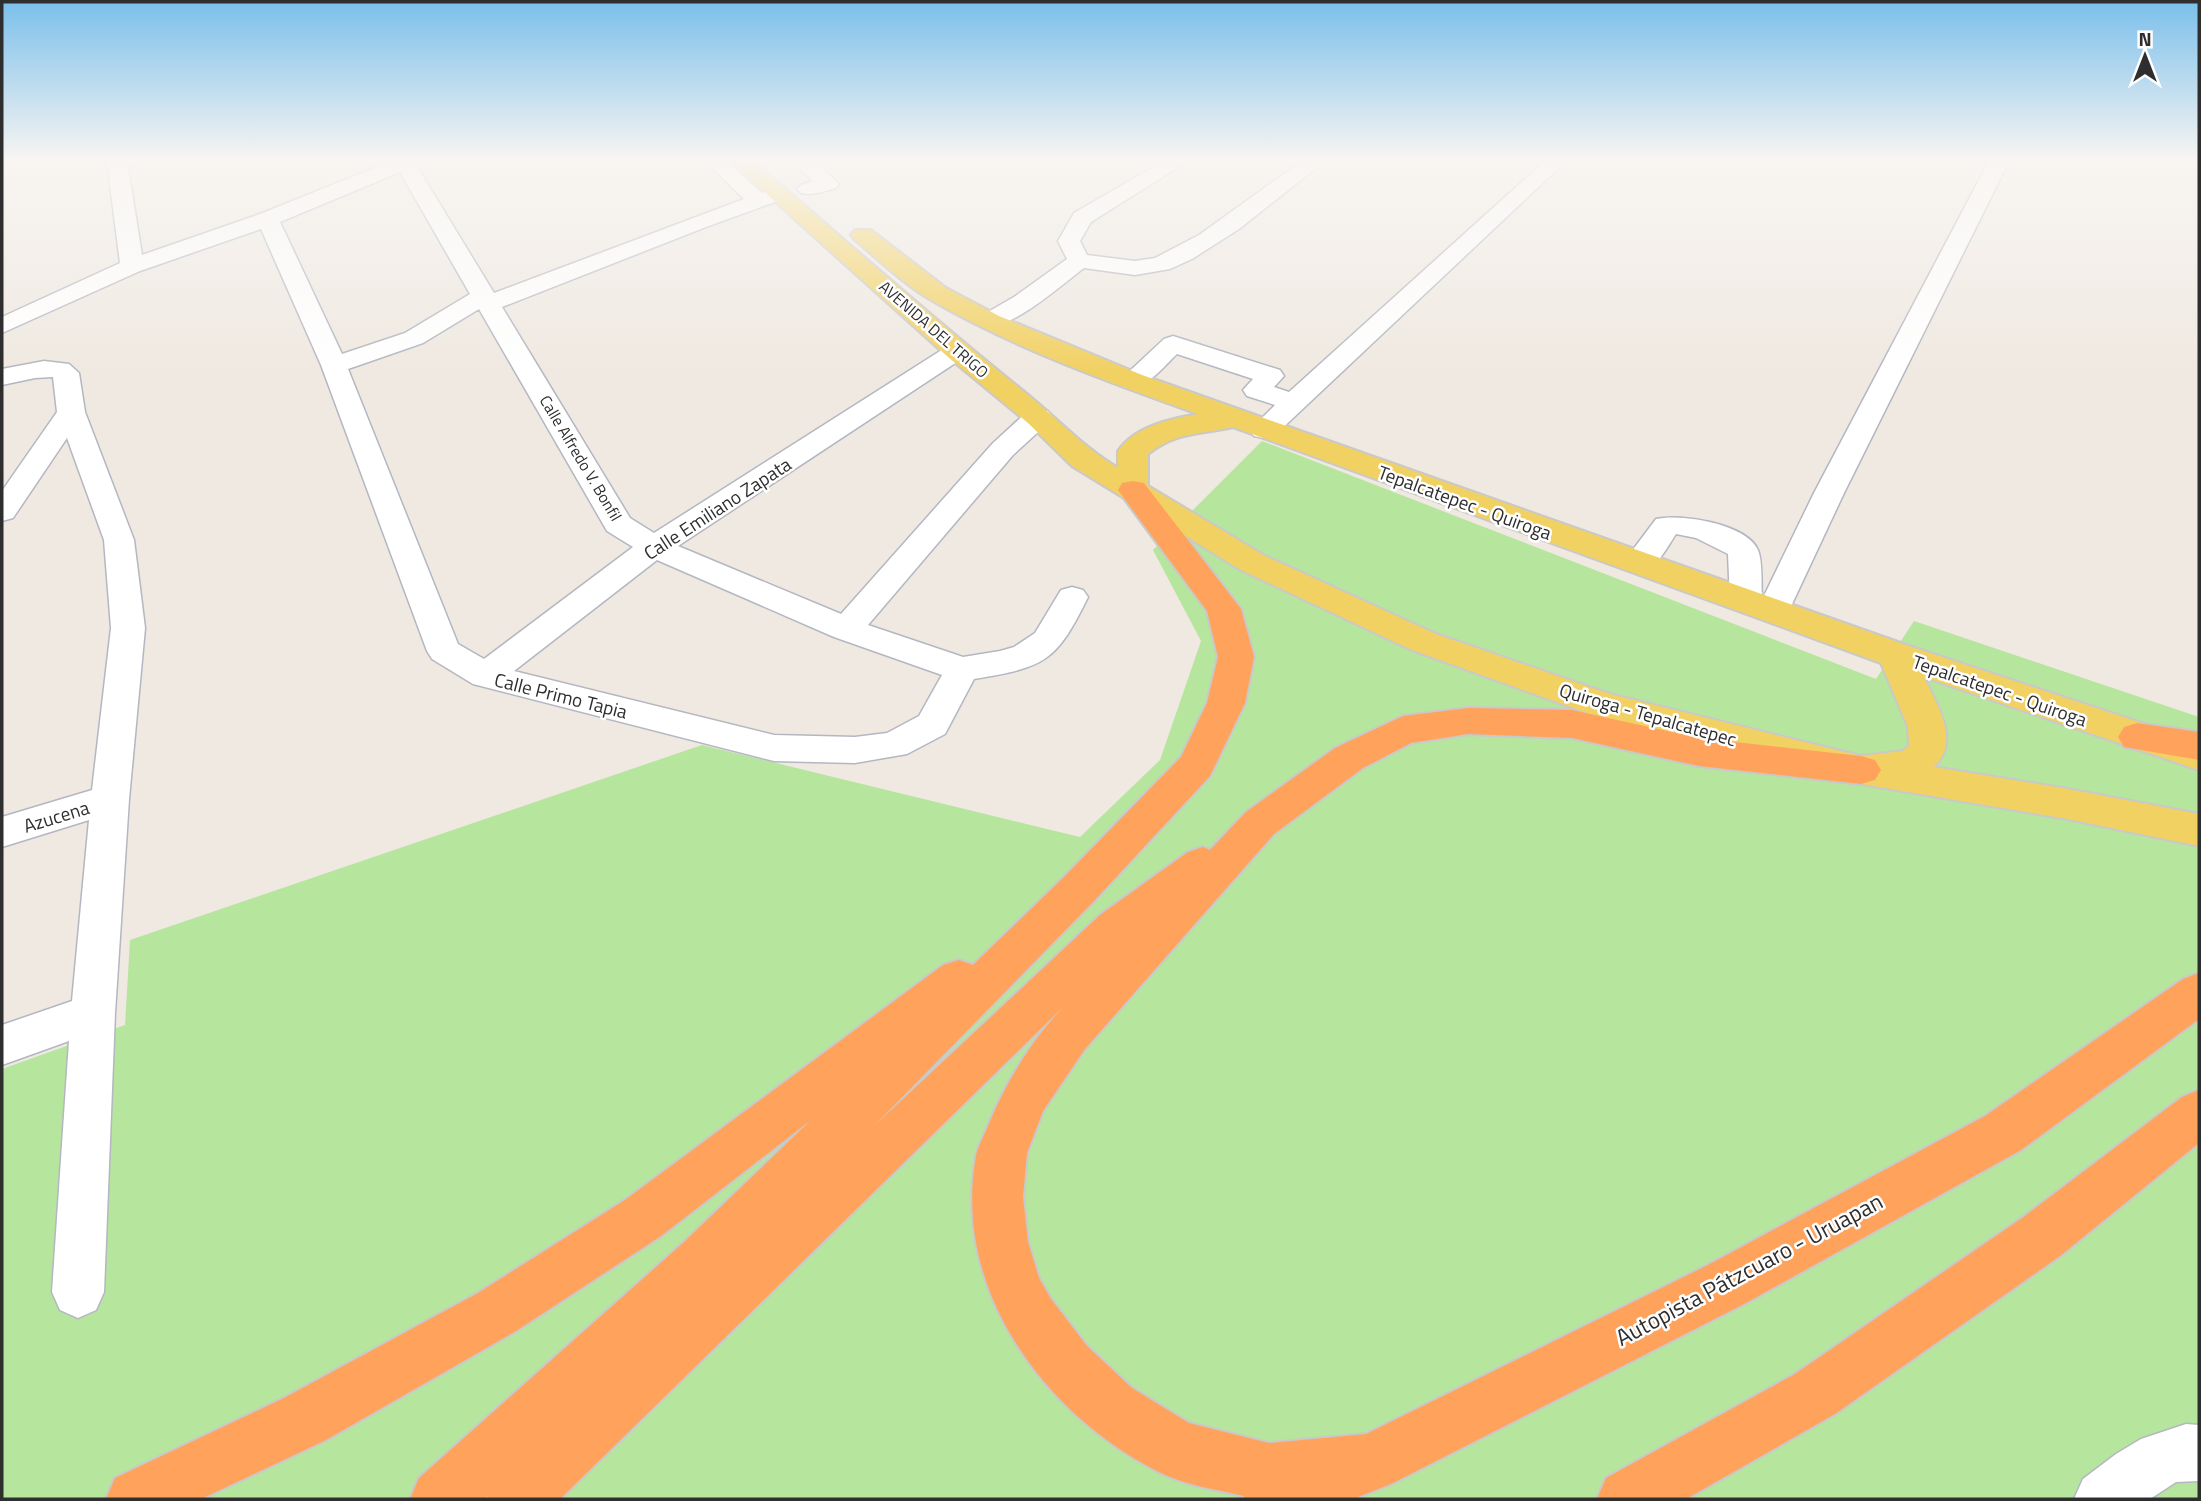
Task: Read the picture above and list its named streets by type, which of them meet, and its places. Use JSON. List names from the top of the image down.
{
  "streets": {
    "highway": ["Autopista Pátzcuaro - Uruapan"],
    "main road": ["AVENIDA DEL TRIGO", "Tepalcatepec - Quiroga", "Quiroga - Tepalcatepec"],
    "street": [
      "Calle Alfredo V. Bonfil",
      "Calle Emiliano Zapata",
      "Calle Primo Tapia",
      "Azucena"
    ]
  },
  "crossings": [
    ["AVENIDA DEL TRIGO", "Calle Emiliano Zapata"],
    ["AVENIDA DEL TRIGO", "Quiroga - Tepalcatepec"],
    ["Calle Alfredo V. Bonfil", "Calle Emiliano Zapata"],
    ["Calle Alfredo V. Bonfil", "Calle Primo Tapia"],
    ["Calle Emiliano Zapata", "Calle Primo Tapia"]
  ],
  "north": "top"
}
